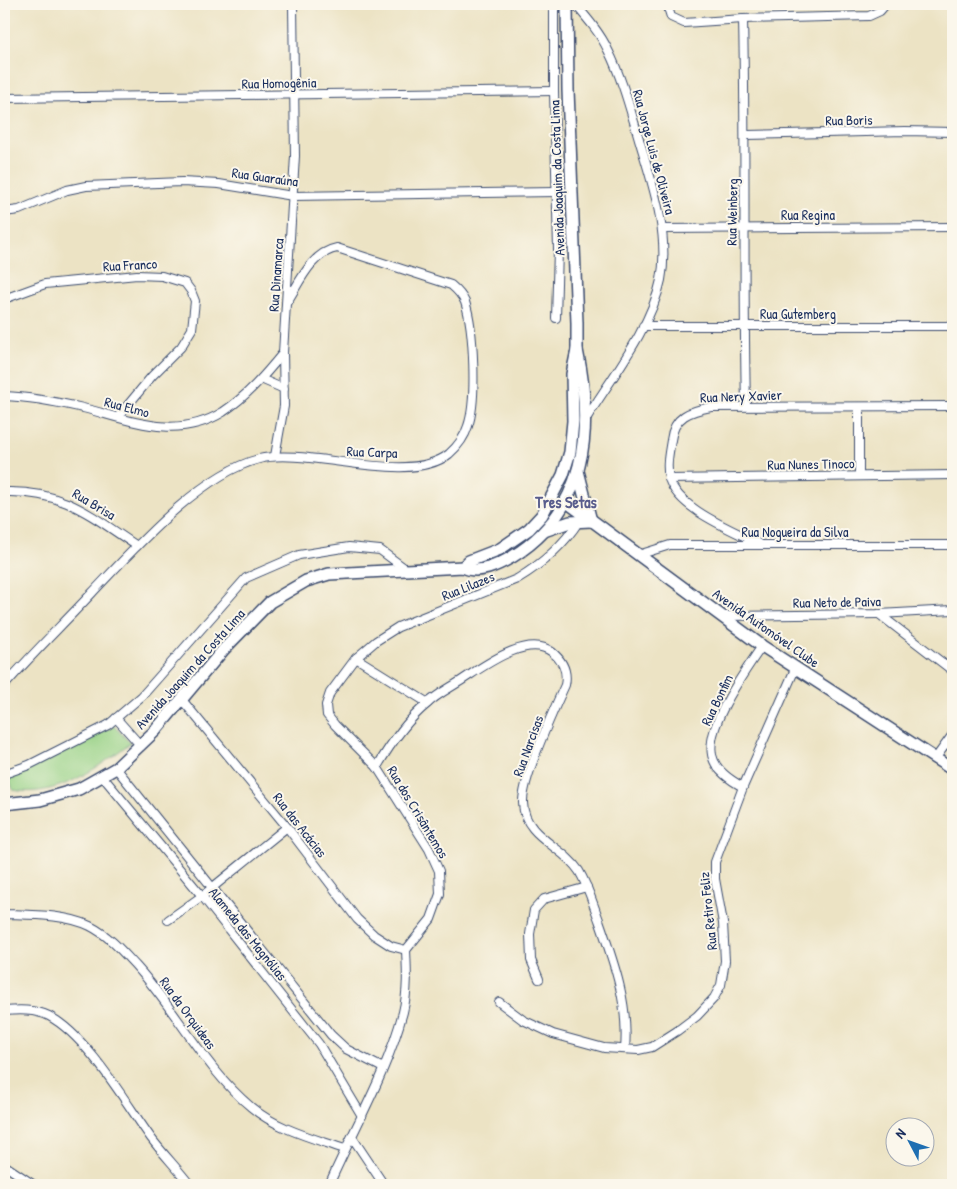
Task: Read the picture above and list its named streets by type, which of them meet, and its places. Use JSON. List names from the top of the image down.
{
  "streets": {
    "main road": ["Avenida Joaquim da Costa Lima", "Avenida Automóvel Clube"],
    "street": [
      "Rua Homogênia",
      "Rua Boris",
      "Rua Jorge Luis de Oliveira",
      "Rua Guaraúna",
      "Rua Weinberg",
      "Rua Regina",
      "Rua Franco",
      "Rua Dinamarca",
      "Rua Gutemberg",
      "Rua Nery Xavier",
      "Rua Elmo",
      "Rua Carpa",
      "Rua Nunes Tinoco",
      "Rua Brisa",
      "Rua Nogueira da Silva",
      "Rua Lilazes",
      "Rua Neto de Paiva",
      "Rua Bonfim",
      "Rua Narcisas",
      "Rua dos Crisântemos",
      "Rua das Acácias",
      "Rua Retiro Feliz",
      "Alameda das Magnólias",
      "Rua da Orquideas"
    ]
  },
  "crossings": [
    ["Rua Homogênia", "Rua Dinamarca"],
    ["Rua Boris", "Rua Weinberg"],
    ["Rua Jorge Luis de Oliveira", "Avenida Joaquim da Costa Lima"],
    ["Rua Jorge Luis de Oliveira", "Rua Regina"],
    ["Rua Jorge Luis de Oliveira", "Rua Gutemberg"],
    ["Rua Guaraúna", "Rua Dinamarca"],
    ["Avenida Joaquim da Costa Lima", "Avenida Automóvel Clube"],
    ["Avenida Joaquim da Costa Lima", "Rua das Acácias"],
    ["Avenida Joaquim da Costa Lima", "Alameda das Magnólias"],
    ["Rua Weinberg", "Rua Regina"],
    ["Rua Weinberg", "Rua Gutemberg"],
    ["Rua Weinberg", "Rua Nery Xavier"],
    ["Rua Franco", "Rua Elmo"],
    ["Rua Dinamarca", "Rua Elmo"],
    ["Rua Dinamarca", "Rua Carpa"],
    ["Rua Nery Xavier", "Rua Nunes Tinoco"],
    ["Rua Carpa", "Rua Brisa"],
    ["Rua Nogueira da Silva", "Avenida Automóvel Clube"],
    ["Rua Lilazes", "Avenida Automóvel Clube"],
    ["Rua Lilazes", "Rua Narcisas"],
    ["Rua Lilazes", "Rua dos Crisântemos"],
    ["Rua Neto de Paiva", "Avenida Automóvel Clube"],
    ["Avenida Automóvel Clube", "Rua Bonfim"],
    ["Avenida Automóvel Clube", "Rua Retiro Feliz"],
    ["Rua Bonfim", "Rua Retiro Feliz"],
    ["Rua Narcisas", "Rua dos Crisântemos"],
    ["Rua Narcisas", "Rua Retiro Feliz"],
    ["Rua dos Crisântemos", "Rua das Acácias"]
  ],
  "districts": ["Tres Setas"],
  "north": "top left"
}
